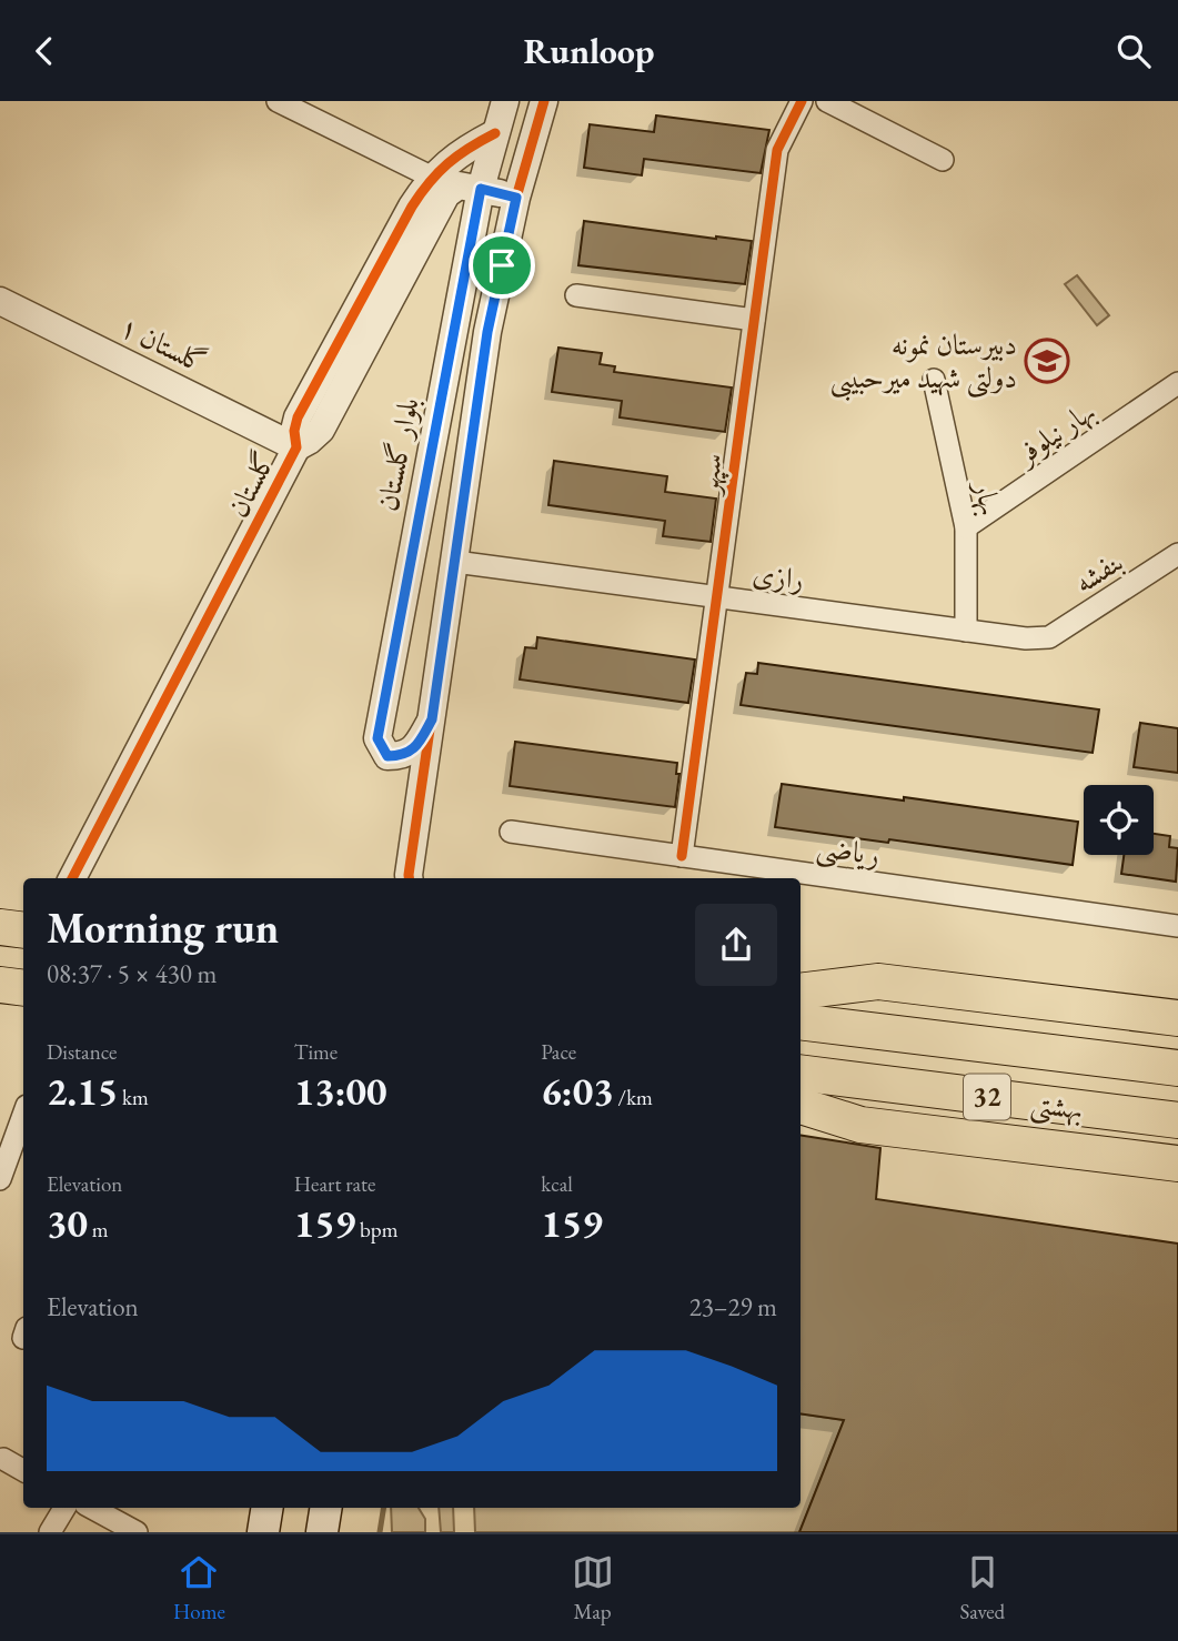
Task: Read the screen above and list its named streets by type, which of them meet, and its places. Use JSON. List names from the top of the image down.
{
  "streets": {
    "main road": ["32", "بهشتى"],
    "street": [
      "گلستان ۱",
      "بهار نیلوفر",
      "بلوار گلستان",
      "سپهر",
      "گلستان",
      "بهار",
      "بنفشه",
      "رازی",
      "ریاضی"
    ]
  },
  "crossings": [
    ["گلستان ۱", "گلستان"],
    ["بهار نیلوفر", "بهار"],
    ["بلوار گلستان", "گلستان"],
    ["بلوار گلستان", "رازی"],
    ["سپهر", "رازی"],
    ["سپهر", "ریاضی"],
    ["بهار", "رازی"],
    ["بنفشه", "رازی"]
  ],
  "places": {
    "school or university": ["دبیرستان نمونه دولتی شهید میرحبیبی"]
  },
  "page": {
    "header": "Runloop",
    "heading": ["Morning run", "08:37 · 5 × 430 m"],
    "stats": [
      ["Distance", "2.15 km"],
      ["Time", "13:00"],
      ["Pace", "6:03 /km"],
      ["Elevation", "30 m"],
      ["Heart rate", "159 bpm"],
      ["kcal", "159"]
    ],
    "chart": ["Elevation", "23–29 m"],
    "tabs": ["Home", "Map", "Saved"]
  }
}
